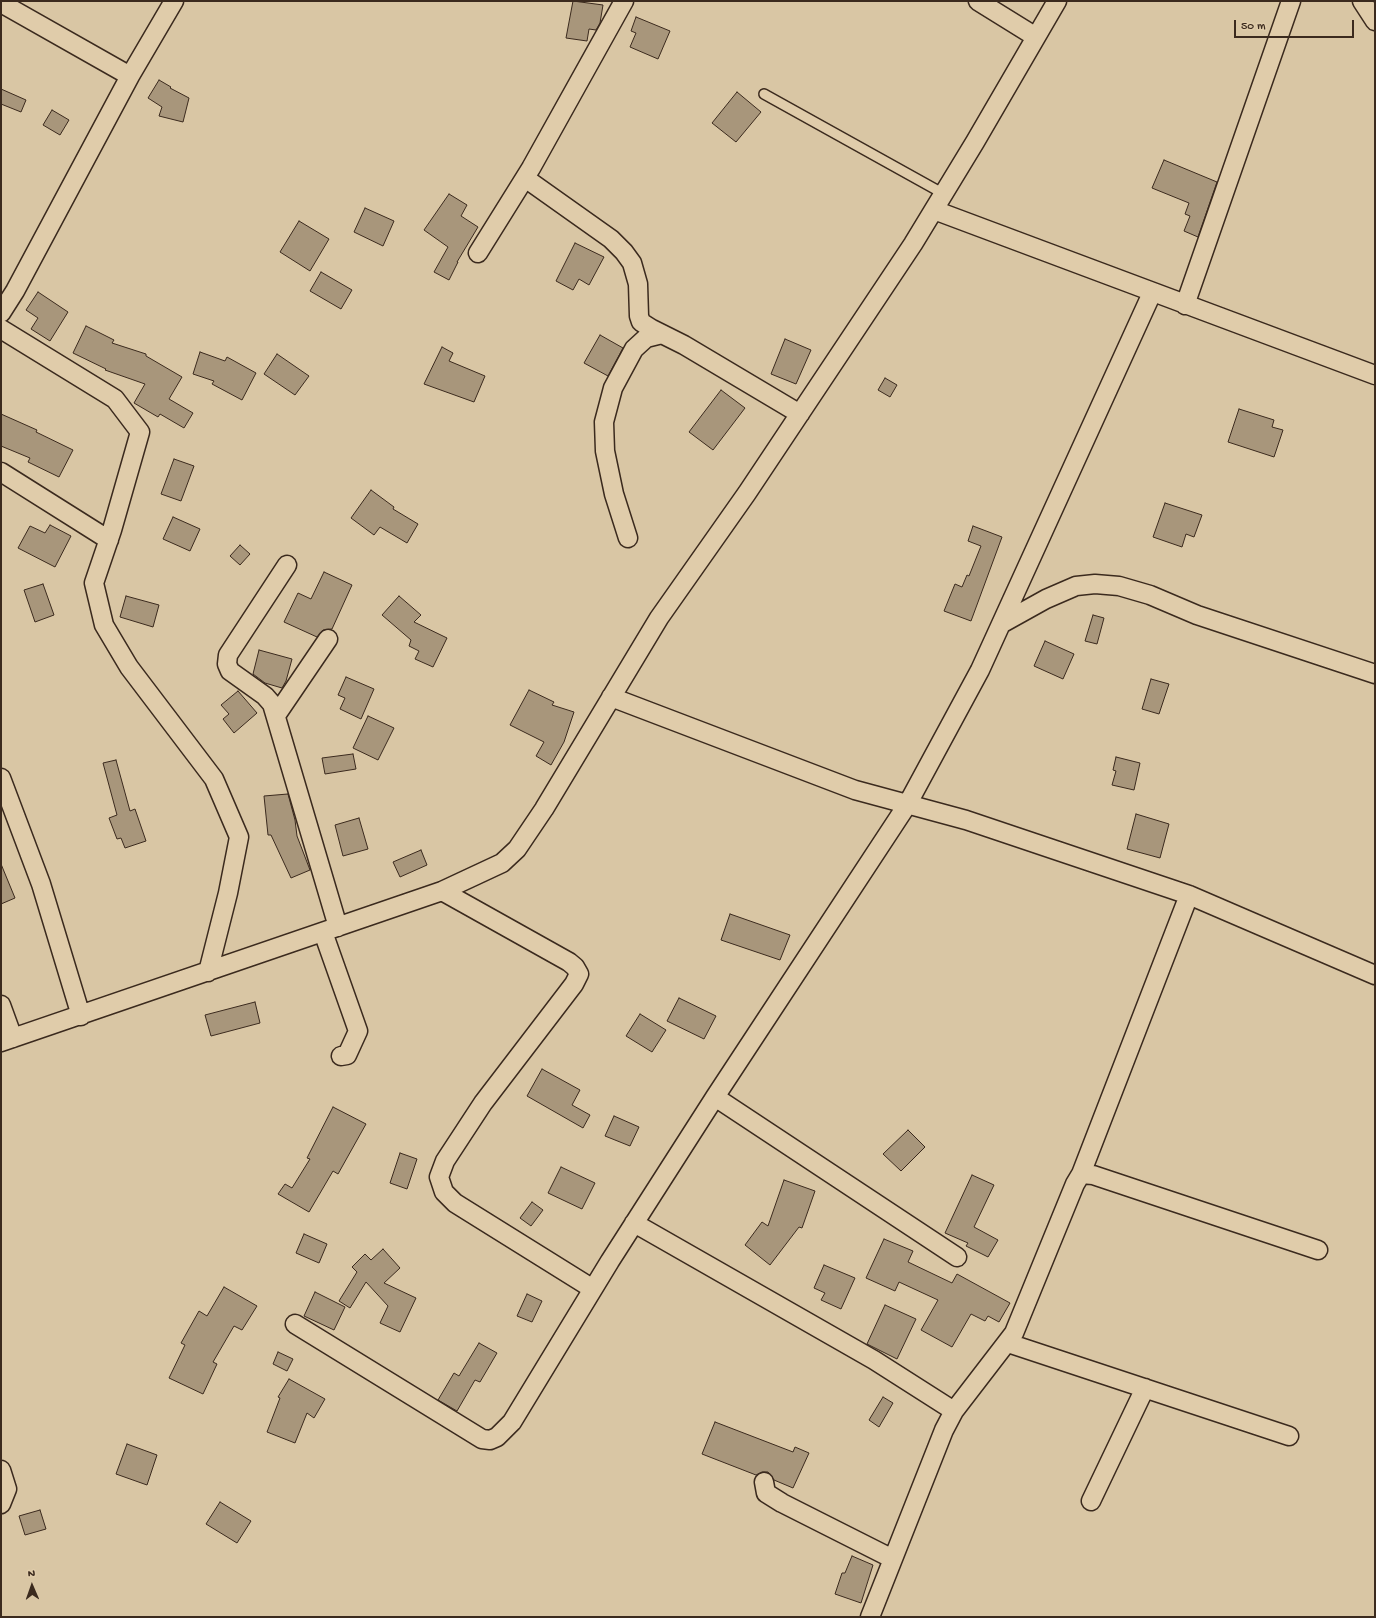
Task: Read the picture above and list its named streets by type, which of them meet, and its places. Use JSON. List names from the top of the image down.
{
  "scale_bar": "50 m",
  "north": "top"
}
